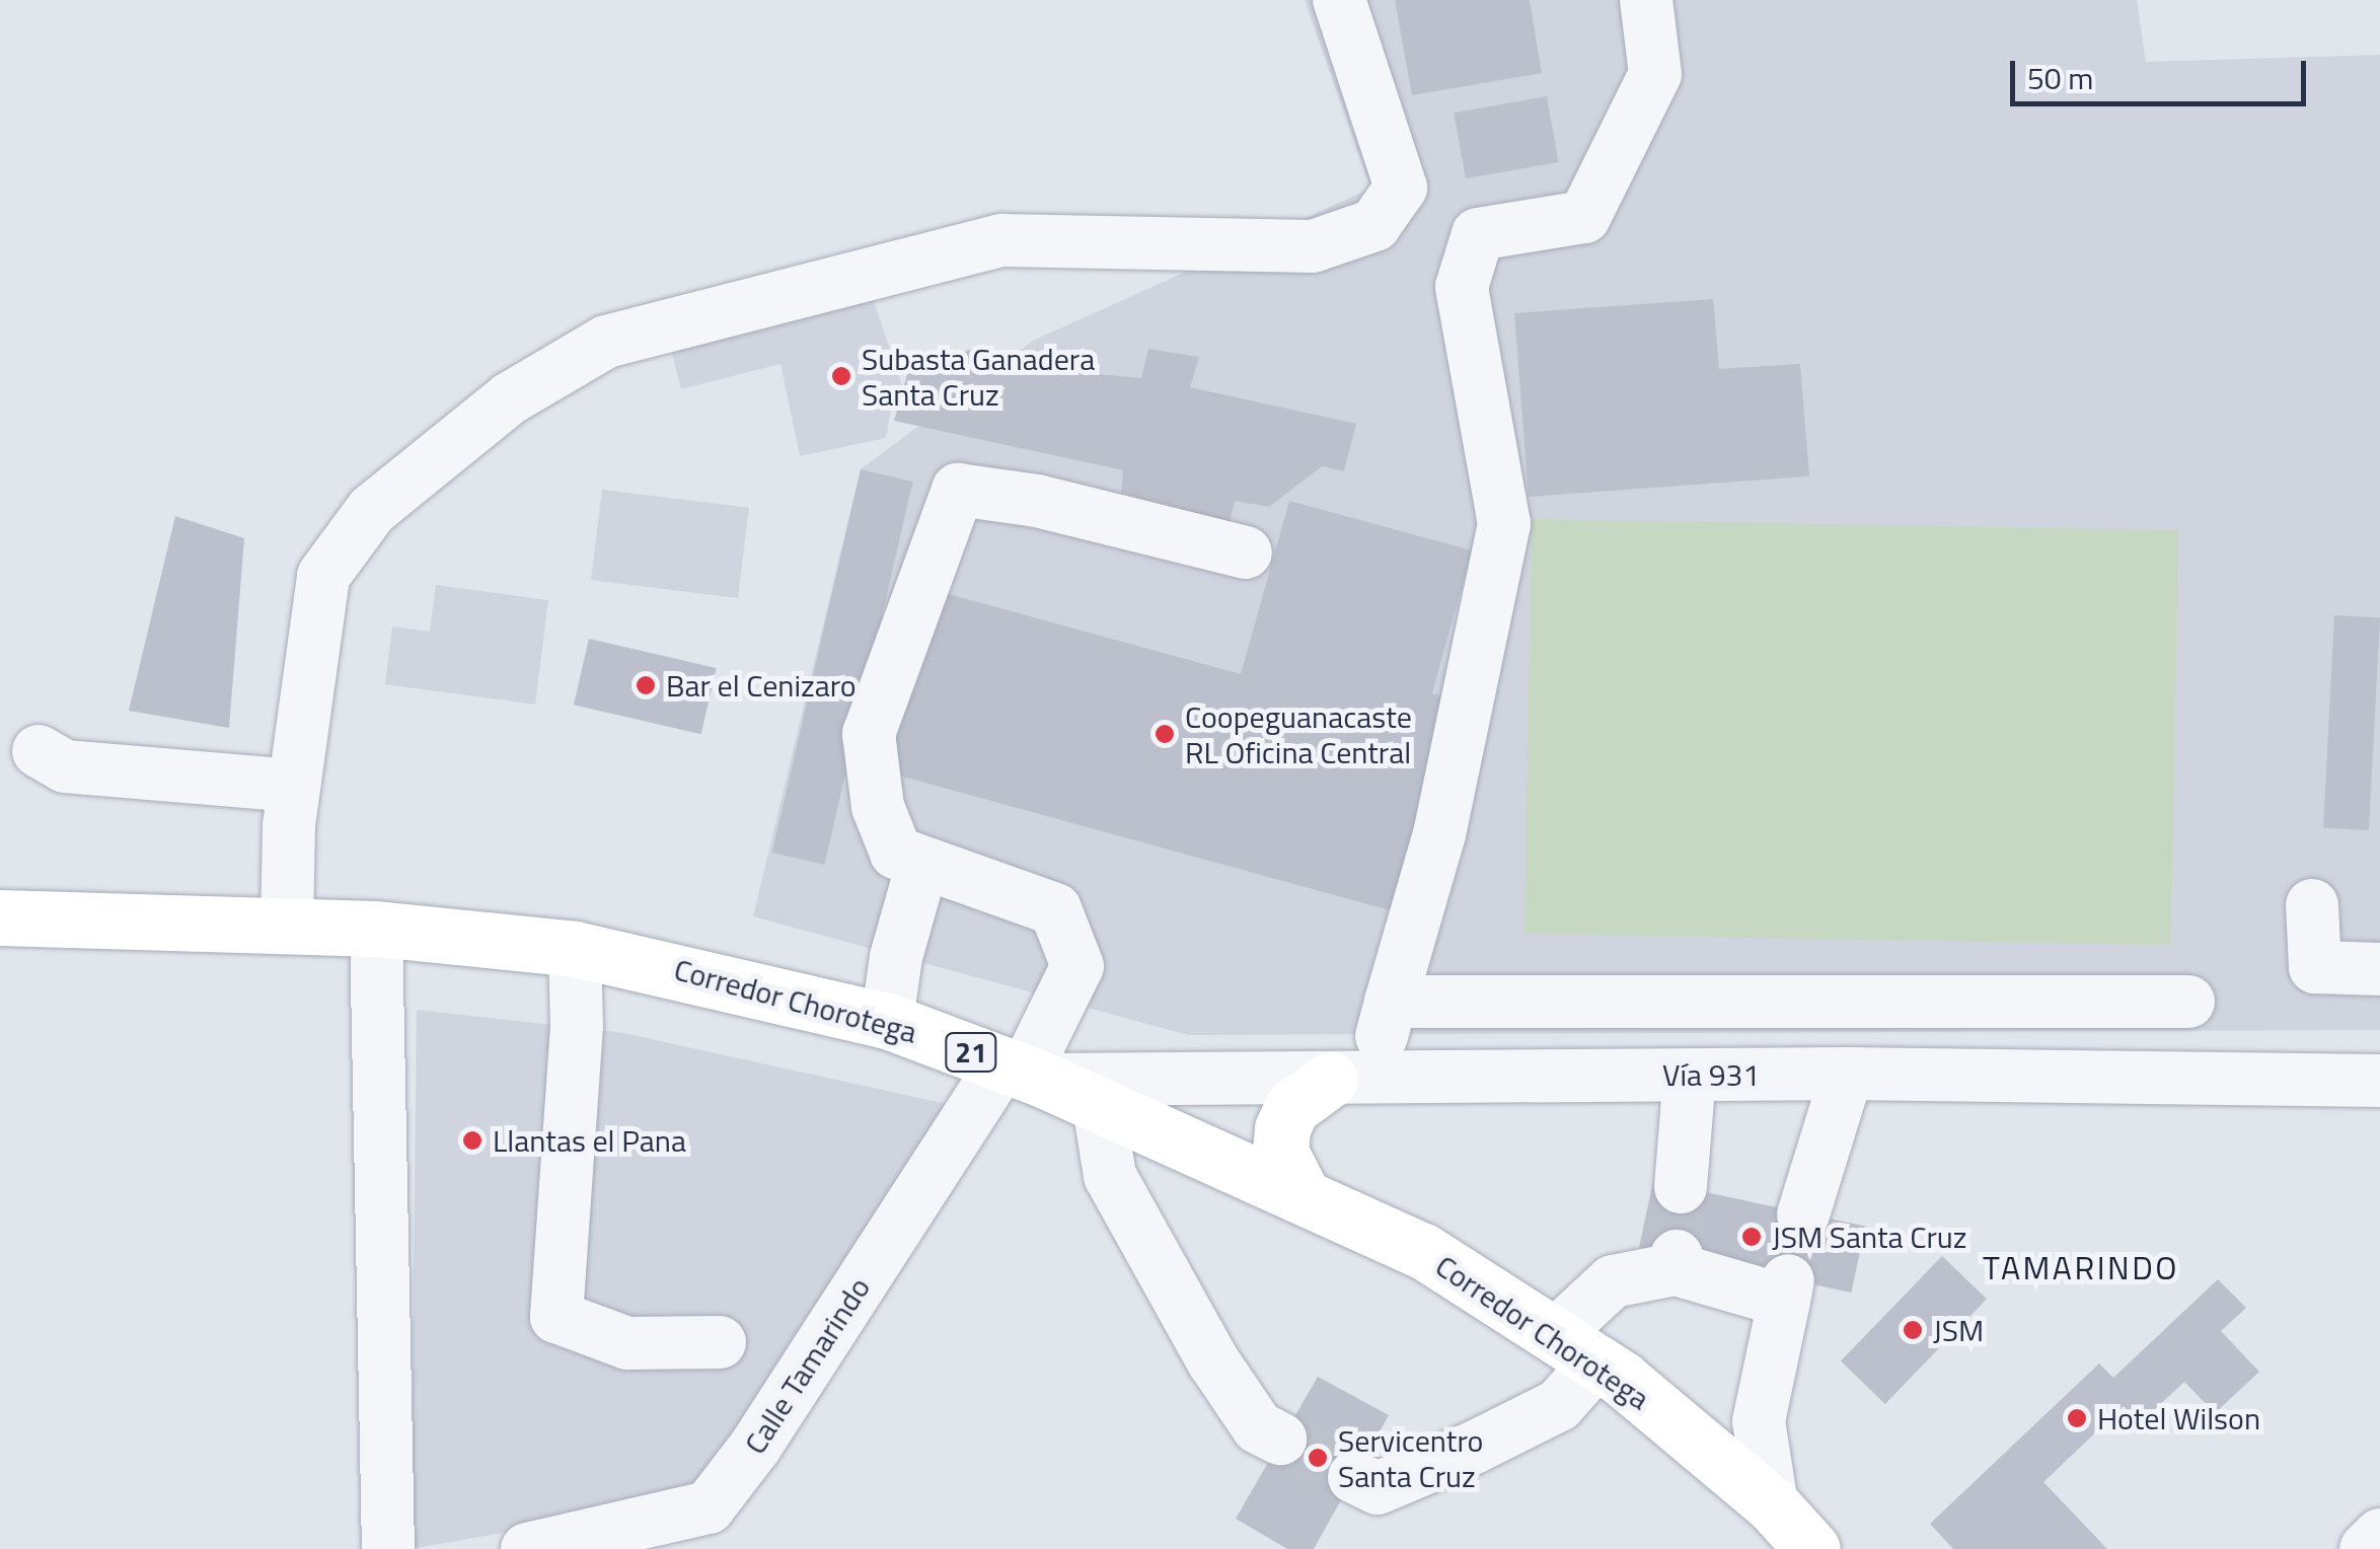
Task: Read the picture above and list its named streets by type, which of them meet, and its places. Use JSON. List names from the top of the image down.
{
  "streets": {
    "main road": ["Corredor Chorotega", "21"],
    "street": ["Vía 931", "Calle Tamarindo"]
  },
  "crossings": [
    ["Corredor Chorotega", "Vía 931"],
    ["Corredor Chorotega", "Calle Tamarindo"],
    ["Vía 931", "Calle Tamarindo"]
  ],
  "districts": ["TAMARINDO"],
  "places": [
    "Subasta Ganadera Santa Cruz",
    "Bar el Cenizaro",
    "Coopeguanacaste RL Oficina Central",
    "Llantas el Pana",
    "JSM Santa Cruz",
    "JSM",
    "Hotel Wilson",
    "Servicentro Santa Cruz"
  ],
  "scale_bar": "50 m"
}
